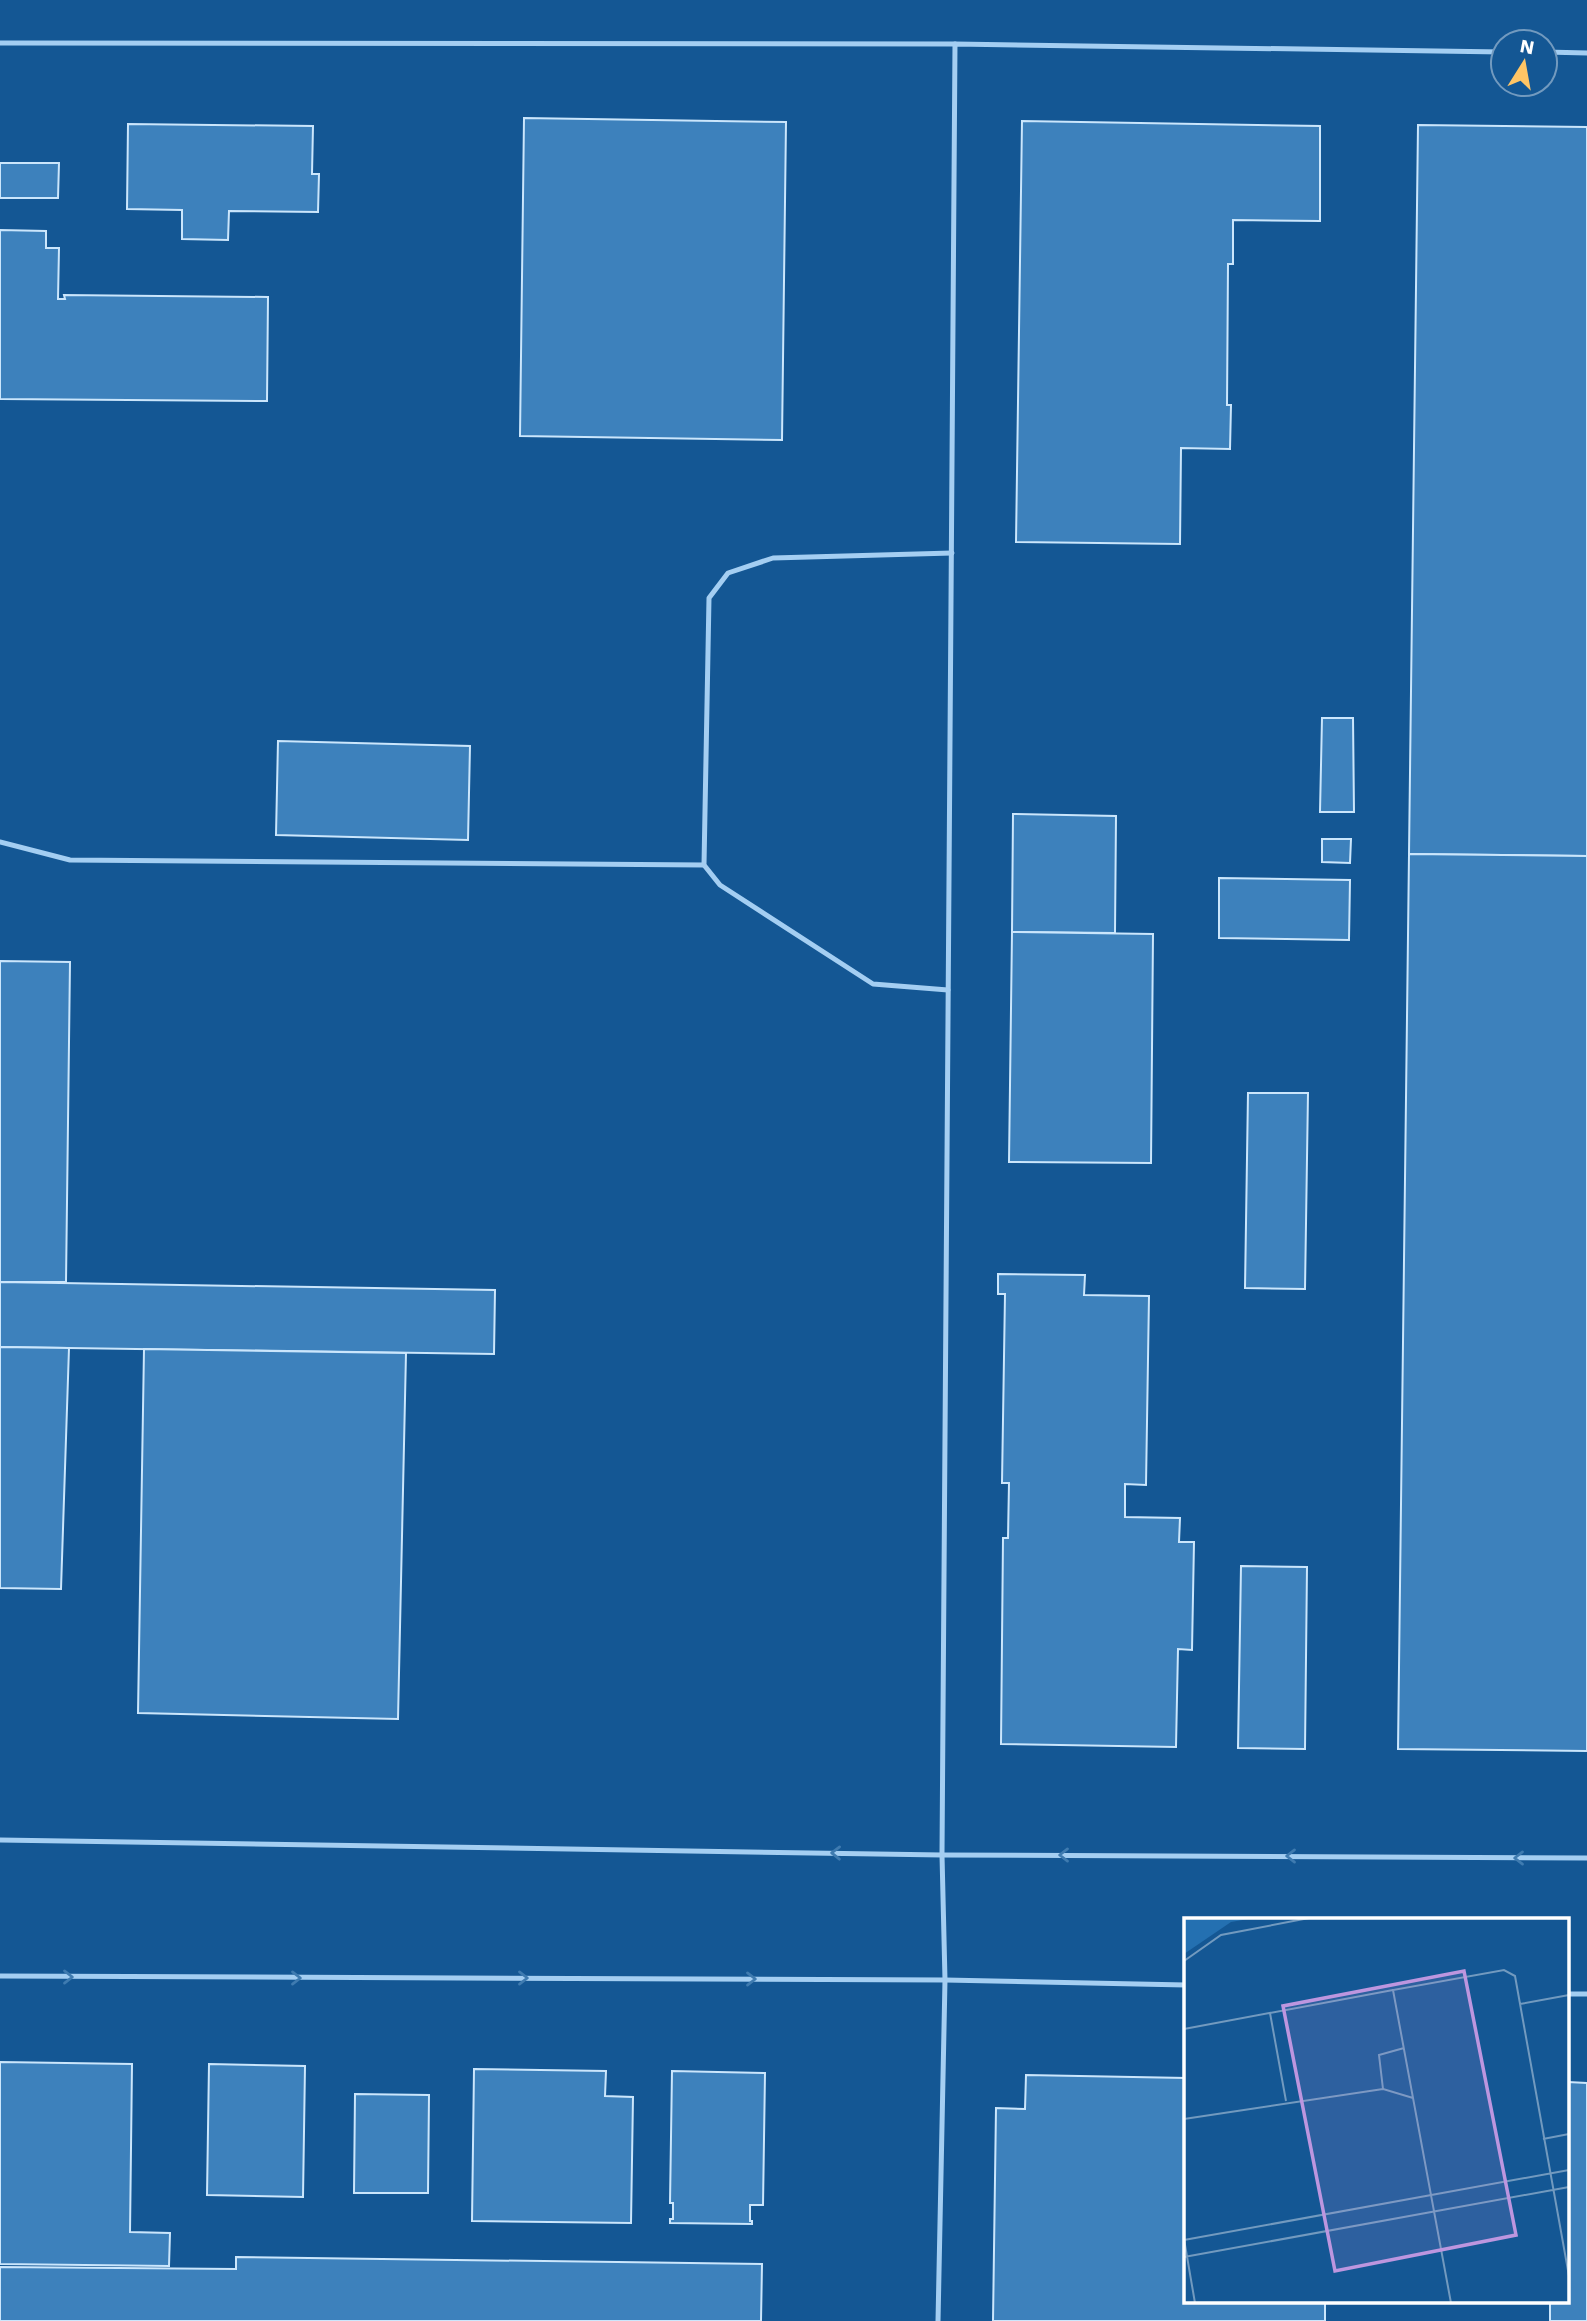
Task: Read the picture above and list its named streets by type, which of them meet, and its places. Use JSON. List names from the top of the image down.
{
  "north": "top"
}
